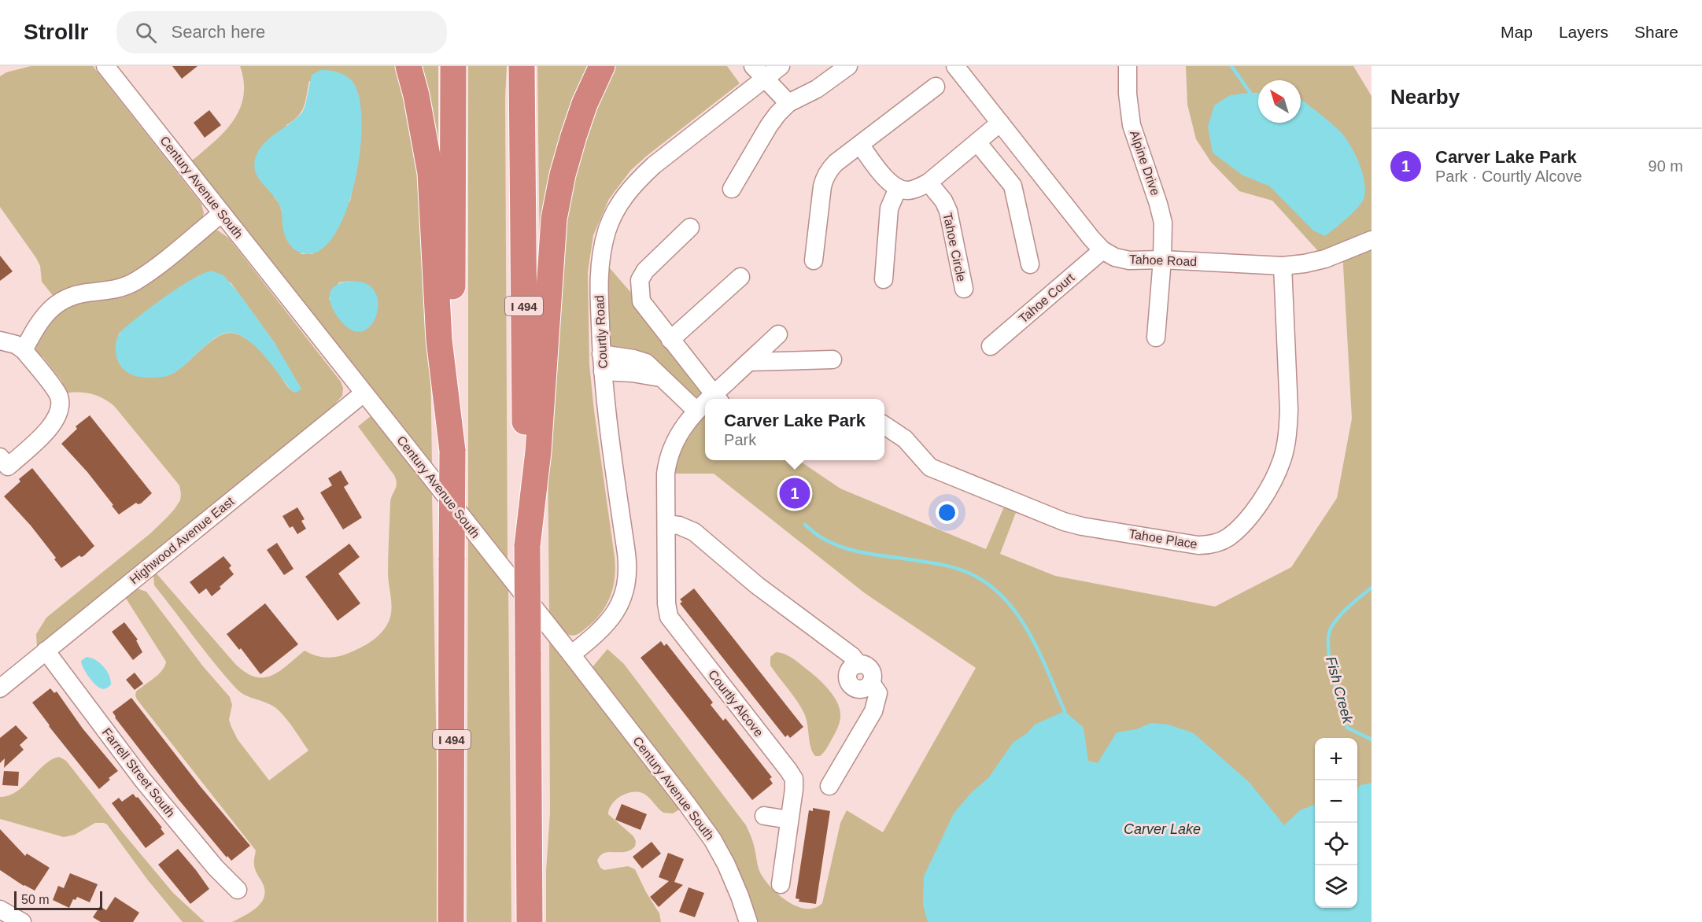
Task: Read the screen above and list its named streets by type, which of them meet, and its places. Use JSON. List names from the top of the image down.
{
  "streets": {
    "highway": ["I 494"],
    "street": [
      "Alpine Drive",
      "Century Avenue South",
      "Tahoe Circle",
      "Tahoe Road",
      "Tahoe Court",
      "Courtly Road",
      "Tahoe Place",
      "Highwood Avenue East",
      "Courtly Alcove",
      "Farrell Street South"
    ]
  },
  "crossings": [
    ["Alpine Drive", "Tahoe Road"],
    ["Century Avenue South", "Courtly Road"],
    ["Century Avenue South", "Highwood Avenue East"],
    ["Tahoe Road", "Tahoe Court"],
    ["Tahoe Road", "Tahoe Place"],
    ["Highwood Avenue East", "Farrell Street South"]
  ],
  "water": ["Fish Creek", "Carver Lake"],
  "scale_bar": "50 m",
  "north": "top left",
  "page": {
    "header": "Strollr",
    "search": "Search here",
    "nav": ["Map", "Layers", "Share"],
    "heading": "Nearby",
    "list": [
      {
        "mark": "1",
        "name": "Carver Lake Park",
        "note": "Park · Courtly Alcove",
        "value": "90 m"
      }
    ],
    "popup": ["Carver Lake Park", "Park"],
    "pins": "1",
    "map_buttons": ["+", "−"],
    "scale": "50 m"
  }
}
